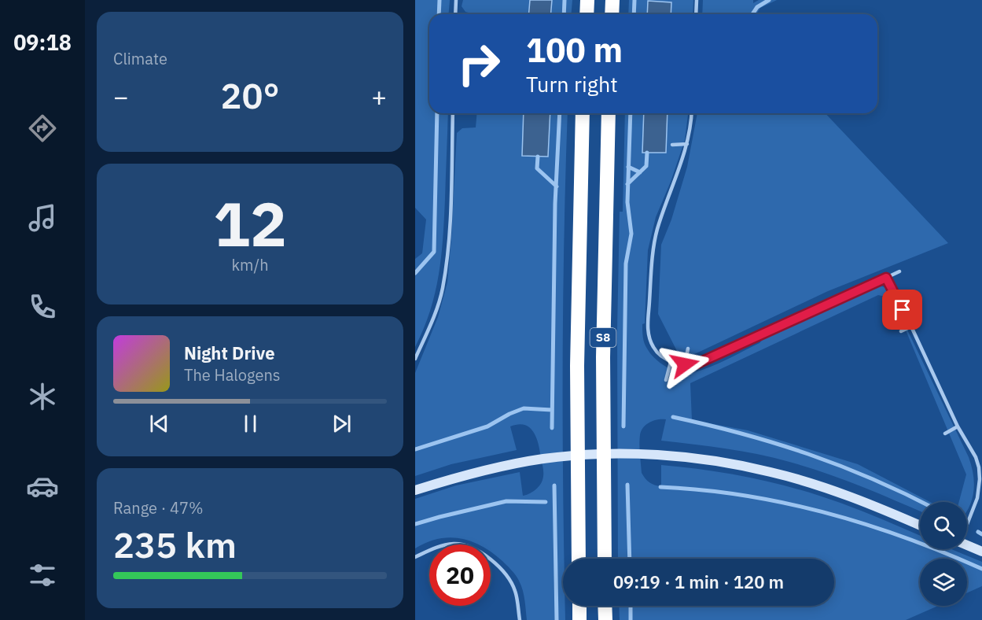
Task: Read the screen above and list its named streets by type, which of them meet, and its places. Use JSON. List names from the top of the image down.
{
  "streets": {
    "highway": ["S8"]
  },
  "page": {
    "tabs": "09:18",
    "tile": [
      "Climate",
      ["12", "km/h"],
      ["Range · 47%", "235 km"]
    ],
    "turn": ["100 m", "Turn right"],
    "heat": ["−", "20°", "+"],
    "song": ["Night Drive", "The Halogens"],
    "limit": "20",
    "trip": "09:19 · 1 min · 120 m"
  }
}
